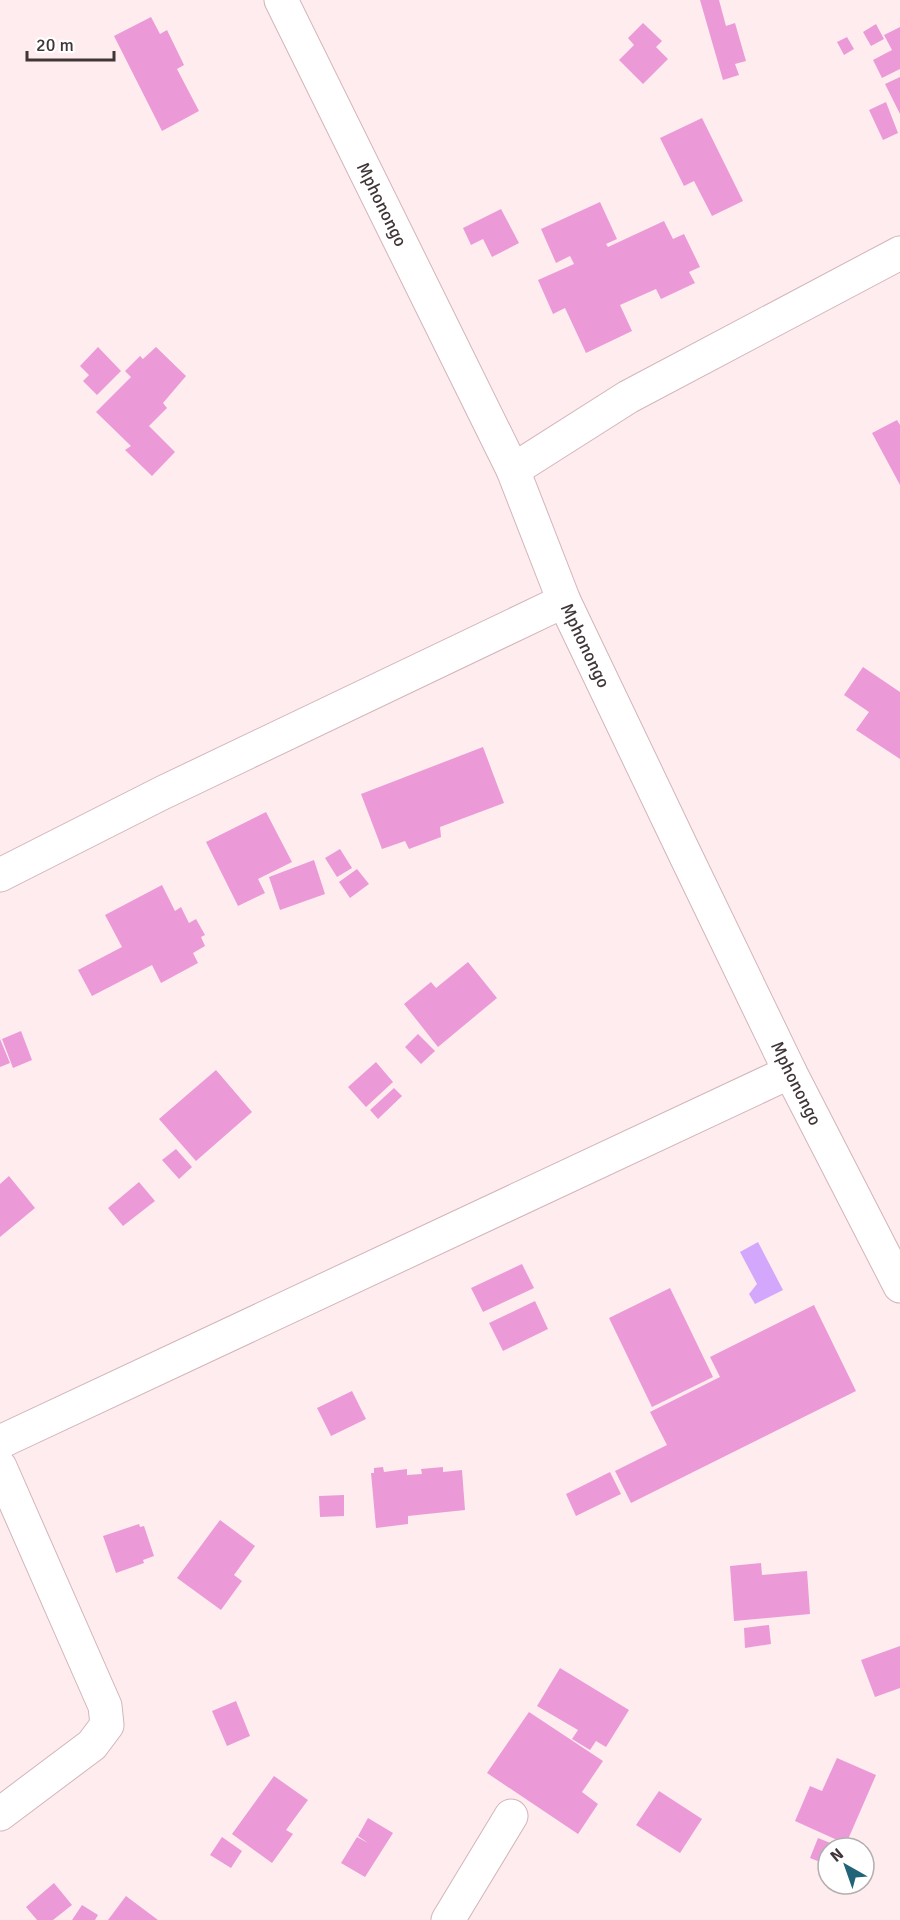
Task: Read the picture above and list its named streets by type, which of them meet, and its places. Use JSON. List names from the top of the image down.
{
  "streets": {
    "street": ["Mphonongo"]
  },
  "scale_bar": "20 m",
  "north": "top left"
}
